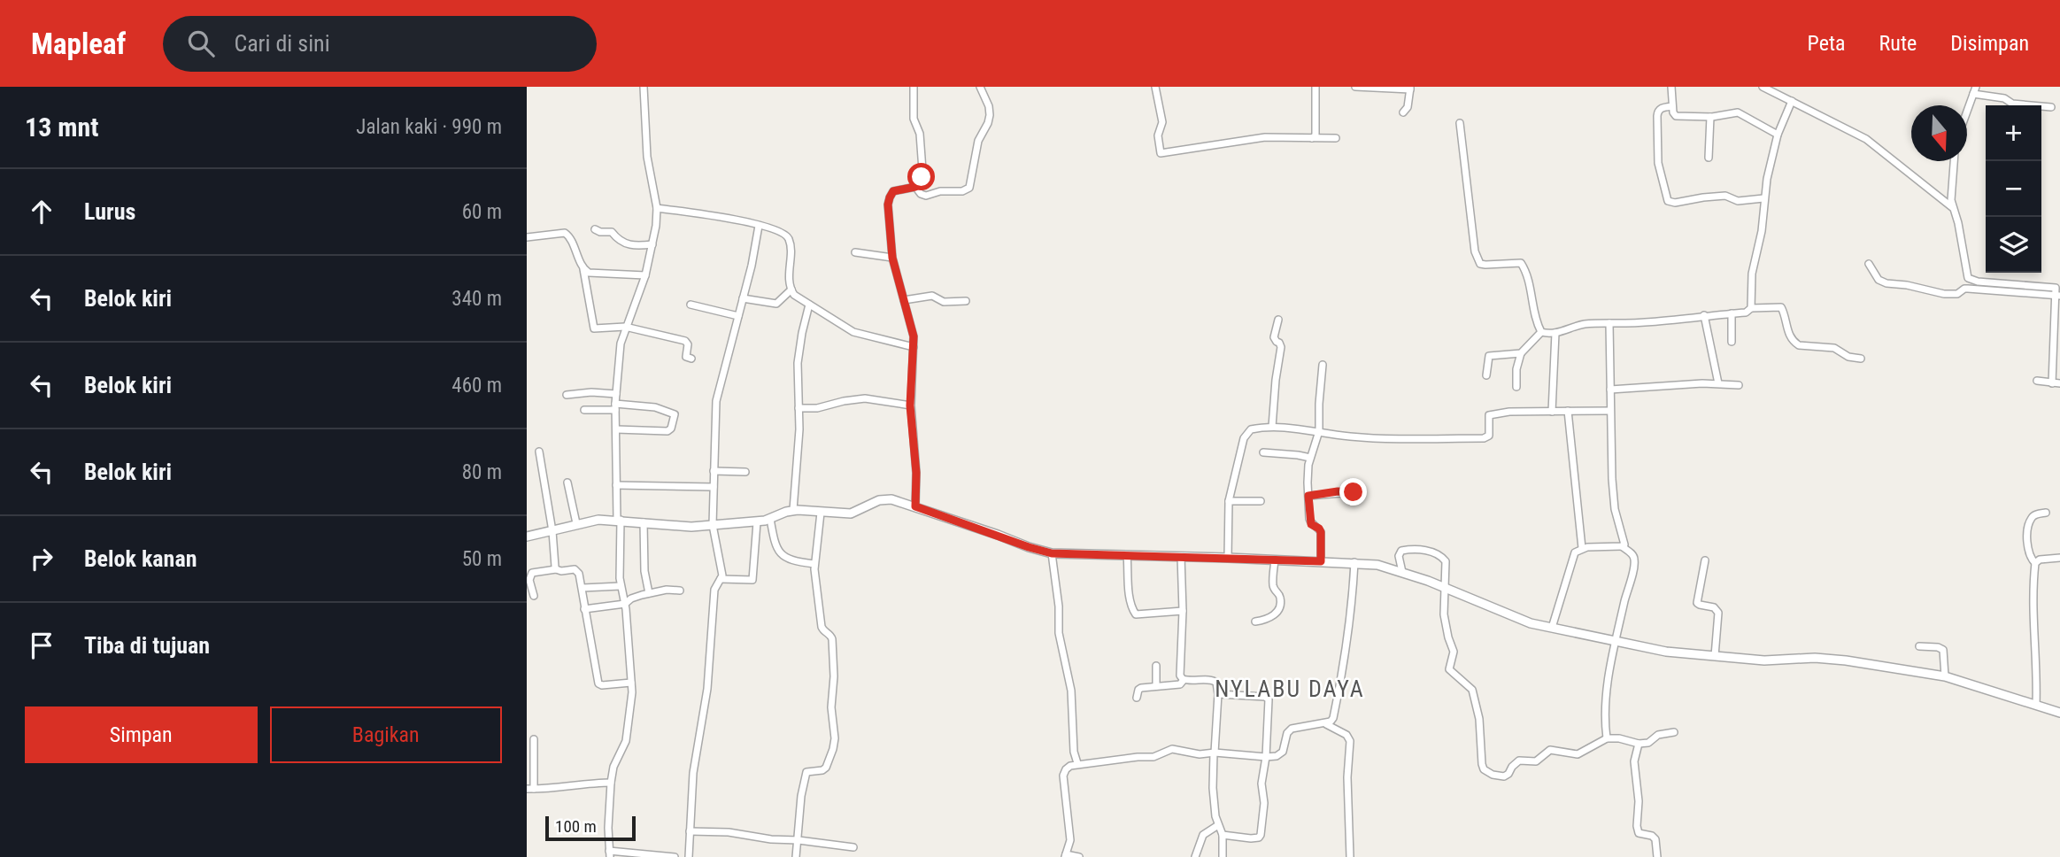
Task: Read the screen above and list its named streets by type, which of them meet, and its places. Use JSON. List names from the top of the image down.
{
  "districts": ["NYLABU DAYA"],
  "scale_bar": "100 m",
  "north": "bottom",
  "page": {
    "header": "Mapleaf",
    "search": "Cari di sini",
    "nav": ["Peta", "Rute", "Disimpan"],
    "heading": ["13 mnt", "Jalan kaki · 990 m"],
    "map_buttons": ["+", "−"],
    "list": [
      ["Lurus", "60 m"],
      ["Belok kiri", "340 m"],
      ["Belok kiri", "460 m"],
      ["Belok kiri", "80 m"],
      ["Belok kanan", "50 m"],
      "Tiba di tujuan"
    ],
    "buttons": ["Simpan", "Bagikan"],
    "scale": "100 m"
  }
}
